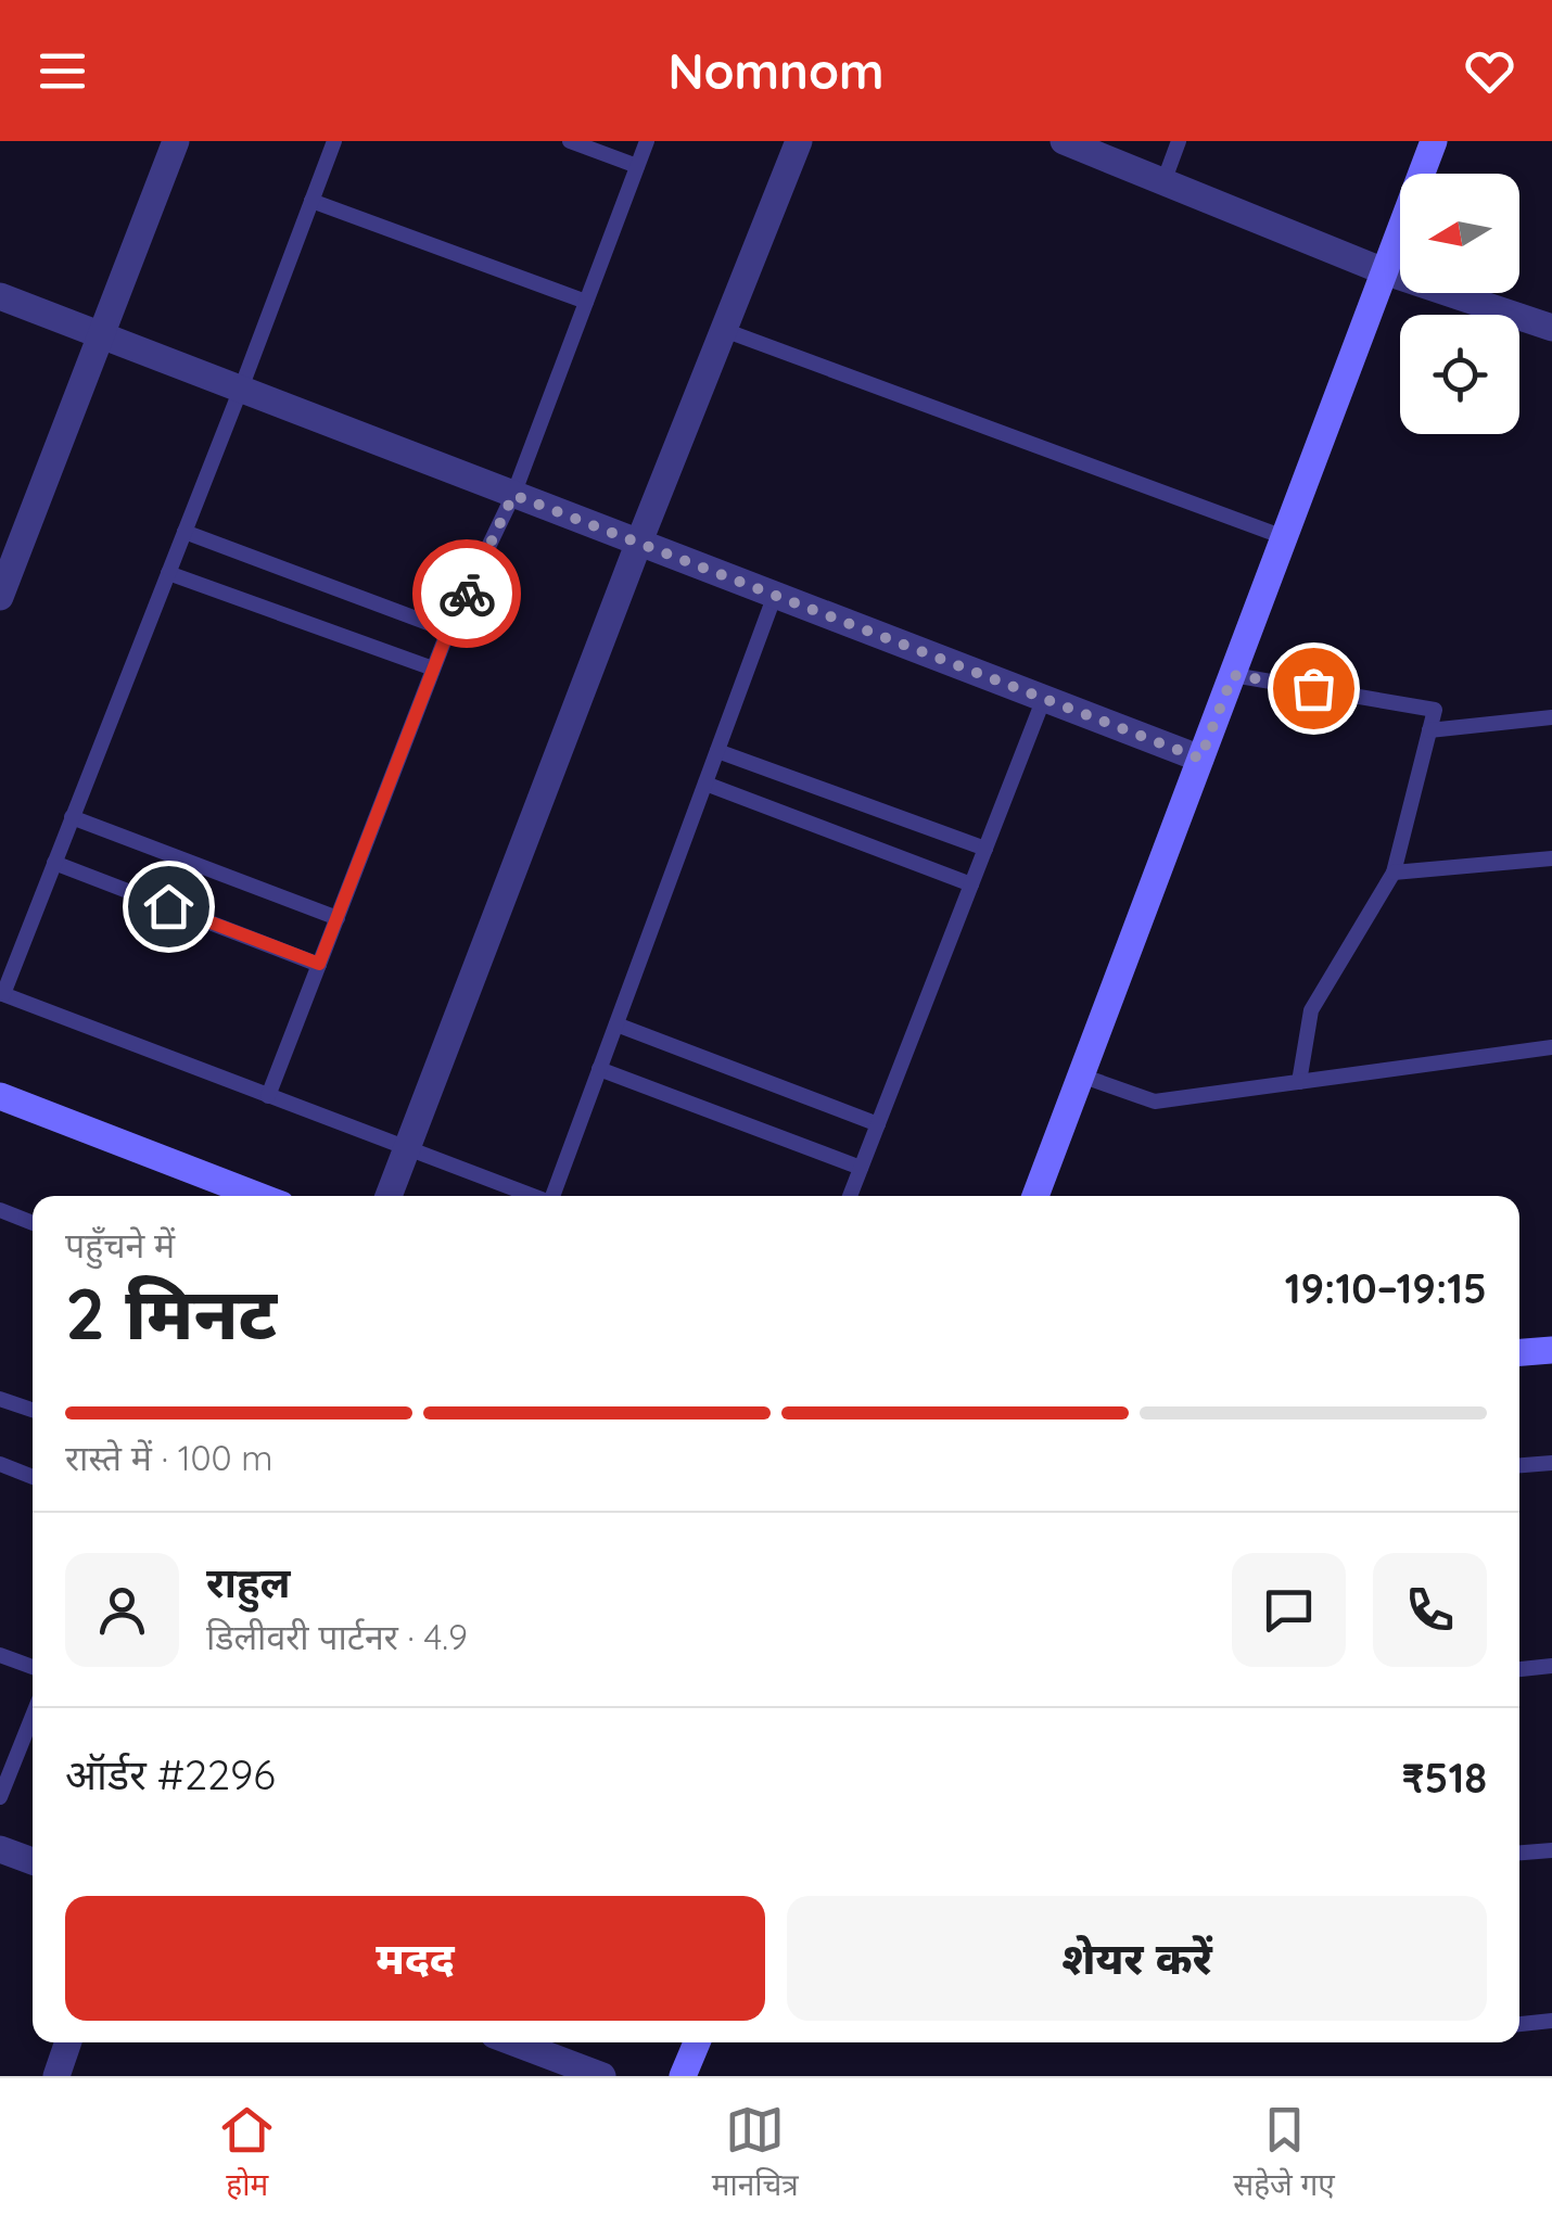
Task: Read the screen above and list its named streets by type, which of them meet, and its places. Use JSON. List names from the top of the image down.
{
  "north": "left",
  "page": {
    "header": "Nomnom",
    "heading": ["2 मिनट", "पहुँचने में", "19:10–19:15"],
    "panel": [
      "राहुल",
      "डिलीवरी पार्टनर · 4.9",
      "ऑर्डर #2296",
      "₹518"
    ],
    "bar": "रास्ते में · 100 m",
    "buttons": ["मदद", "शेयर करें"],
    "tabs": ["होम", "मानचित्र", "सहेजे गए"]
  }
}
